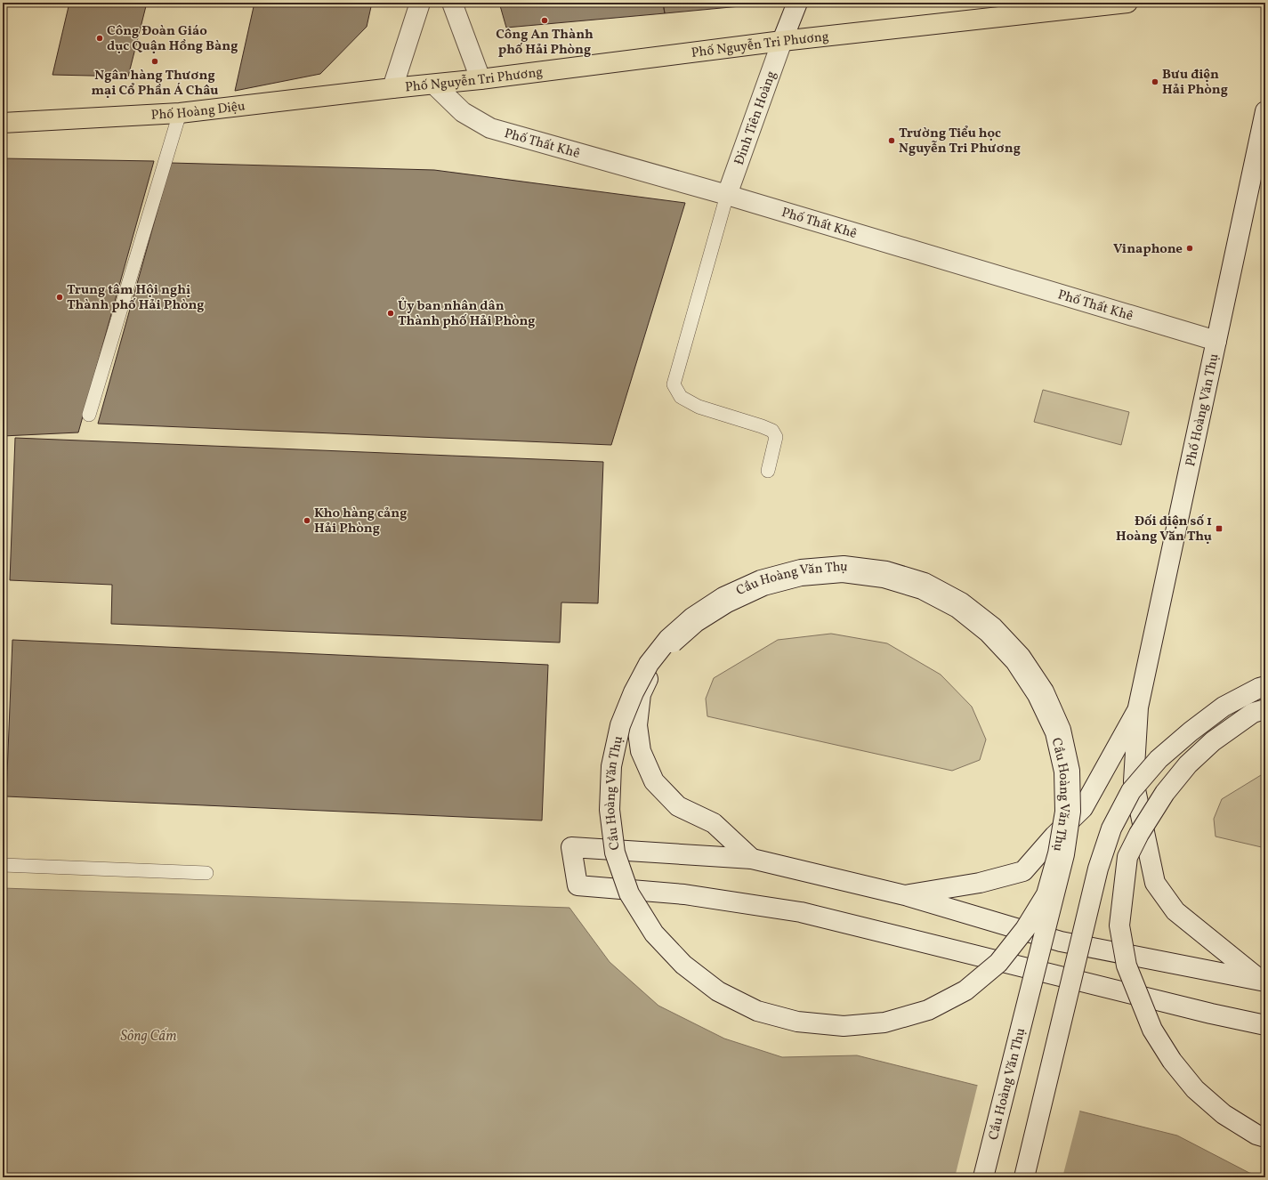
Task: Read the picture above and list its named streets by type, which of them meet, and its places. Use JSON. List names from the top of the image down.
{
  "streets": {
    "main road": [
      "Phố Nguyễn Tri Phương",
      "Phố Hoàng Diệu",
      "Đinh Tiên Hoàng",
      "Phố Thất Khê",
      "Phố Hoàng Văn Thụ",
      "Cầu Hoàng Văn Thụ"
    ]
  },
  "crossings": [
    ["Phố Nguyễn Tri Phương", "Phố Hoàng Diệu"],
    ["Phố Nguyễn Tri Phương", "Đinh Tiên Hoàng"],
    ["Phố Nguyễn Tri Phương", "Phố Thất Khê"],
    ["Đinh Tiên Hoàng", "Phố Thất Khê"],
    ["Phố Thất Khê", "Phố Hoàng Văn Thụ"]
  ],
  "water": ["Sông Cấm"],
  "places": {
    "other": [
      "Công An Thành phố Hải Phòng",
      "Công Đoàn Giáo dục Quận Hồng Bàng",
      "Ngân hàng Thương mại Cổ Phần Á Châu",
      "Bưu điện Hải Phòng",
      "Trường Tiểu học Nguyễn Tri Phương",
      "Vinaphone",
      "Trung tâm Hội nghị Thành phố Hải Phòng",
      "Ủy ban nhân dân Thành phố Hải Phòng",
      "Kho hàng cảng Hải Phòng"
    ],
    "transit": ["Đối diện số 1 Hoàng Văn Thụ"]
  }
}
